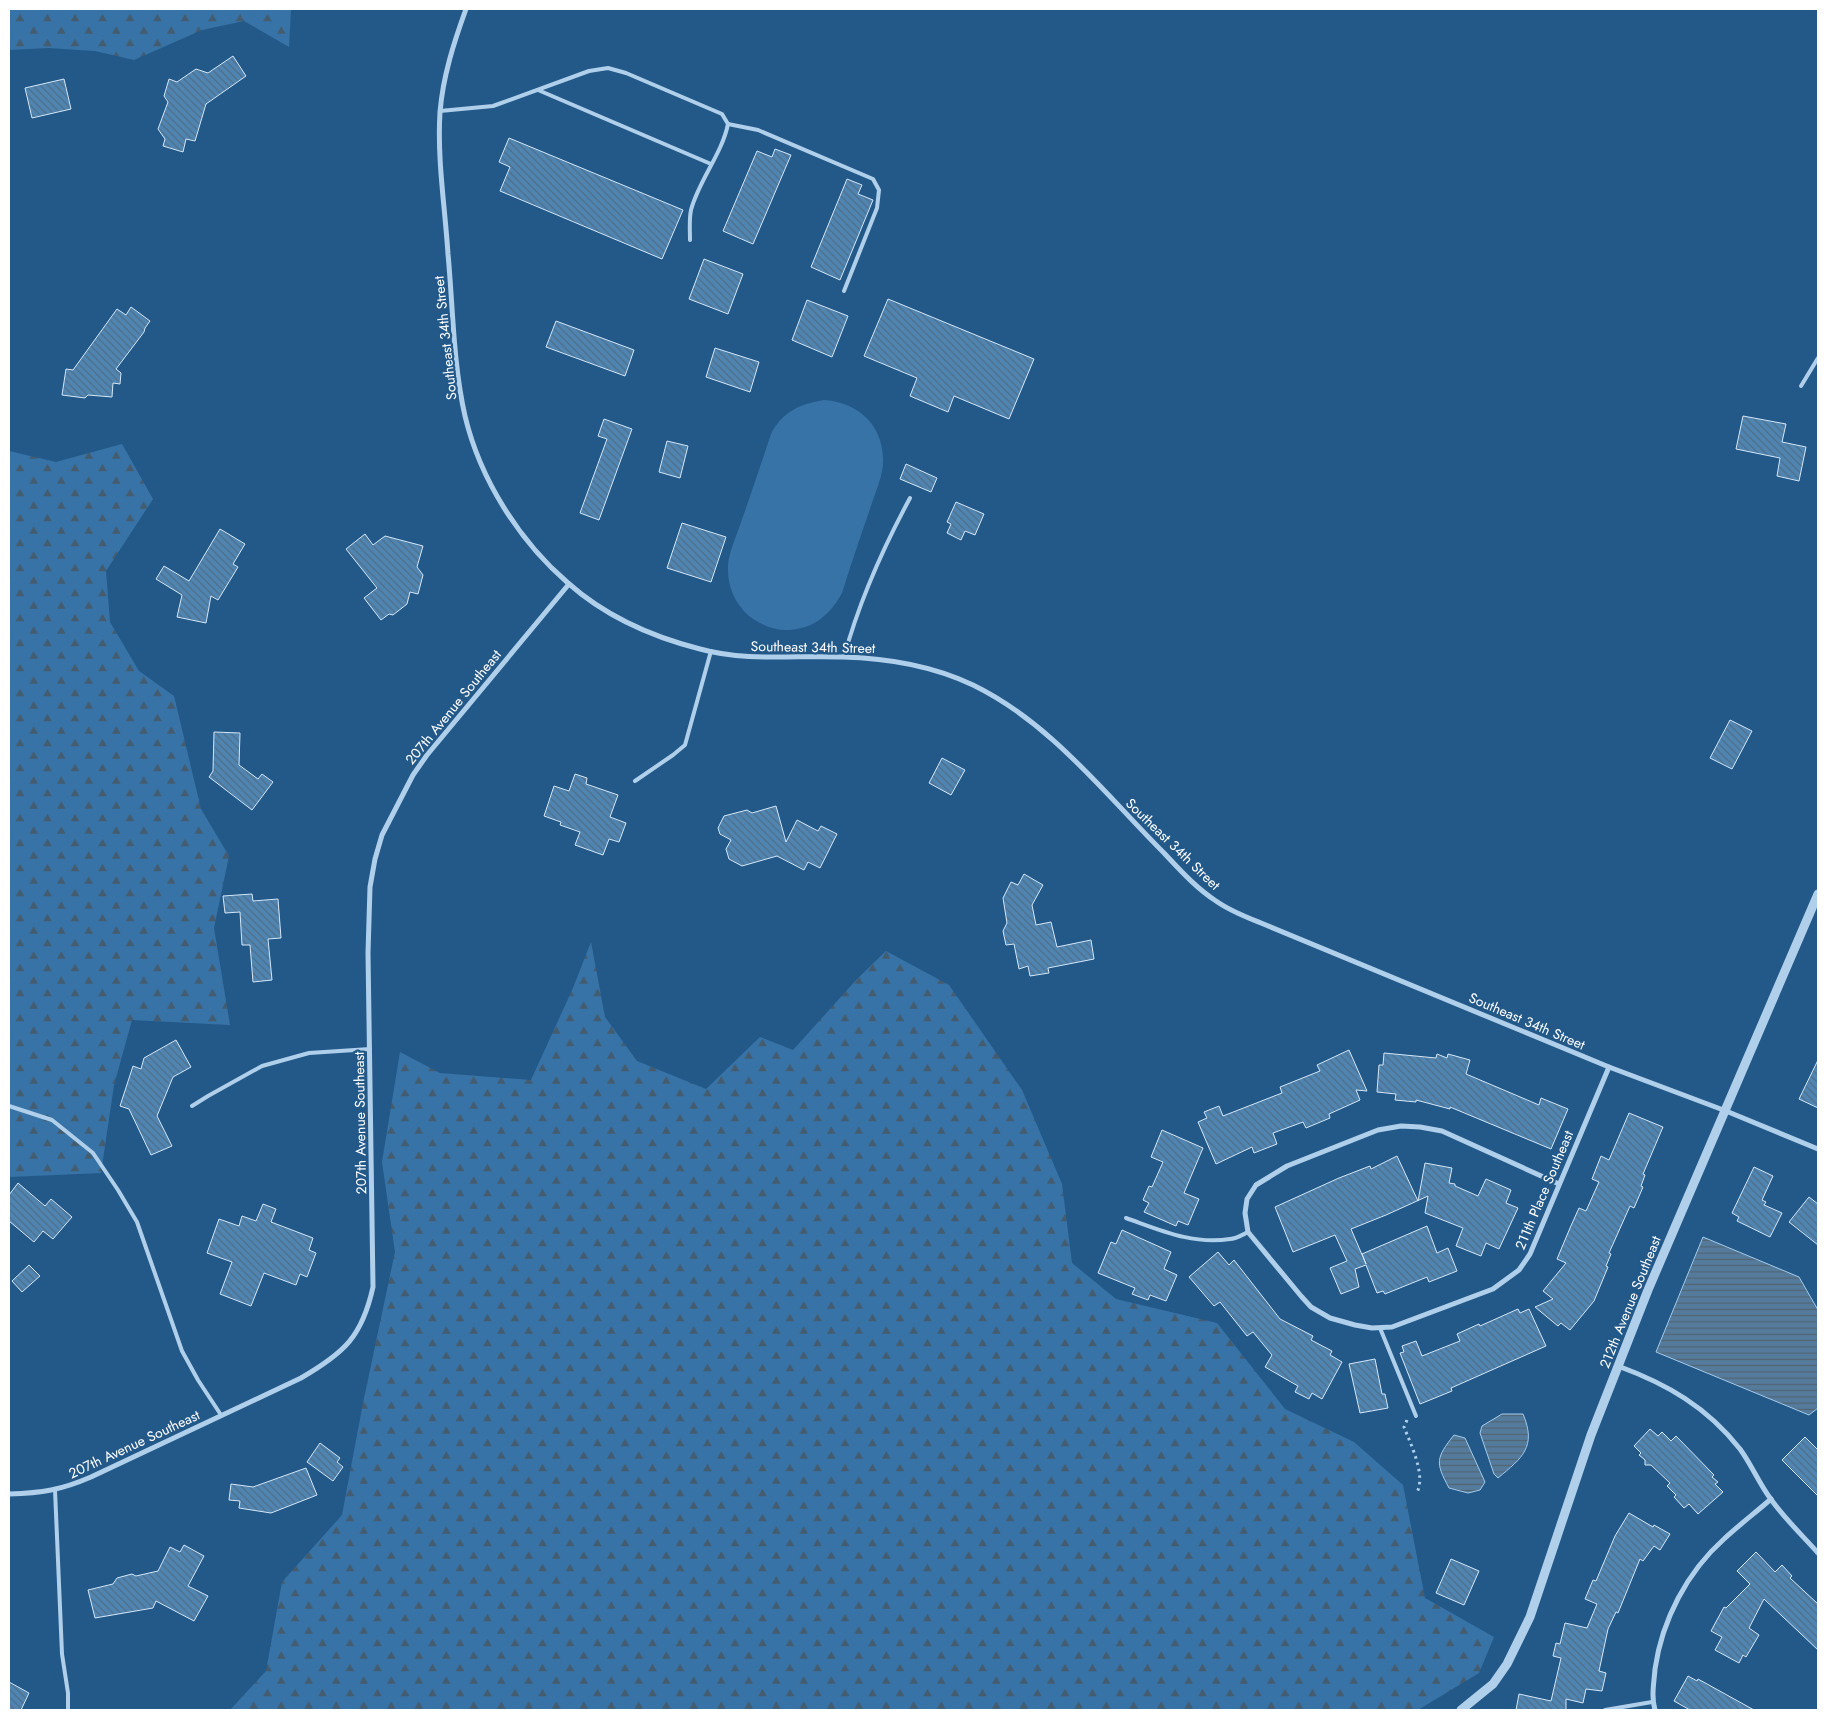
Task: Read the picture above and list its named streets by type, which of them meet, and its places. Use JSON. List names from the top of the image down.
{
  "streets": {
    "street": [
      "Southeast 34th Street",
      "207th Avenue Southeast",
      "211th Place Southeast",
      "212th Avenue Southeast"
    ]
  },
  "crossings": [
    ["Southeast 34th Street", "207th Avenue Southeast"],
    ["Southeast 34th Street", "211th Place Southeast"],
    ["Southeast 34th Street", "212th Avenue Southeast"]
  ]
}
